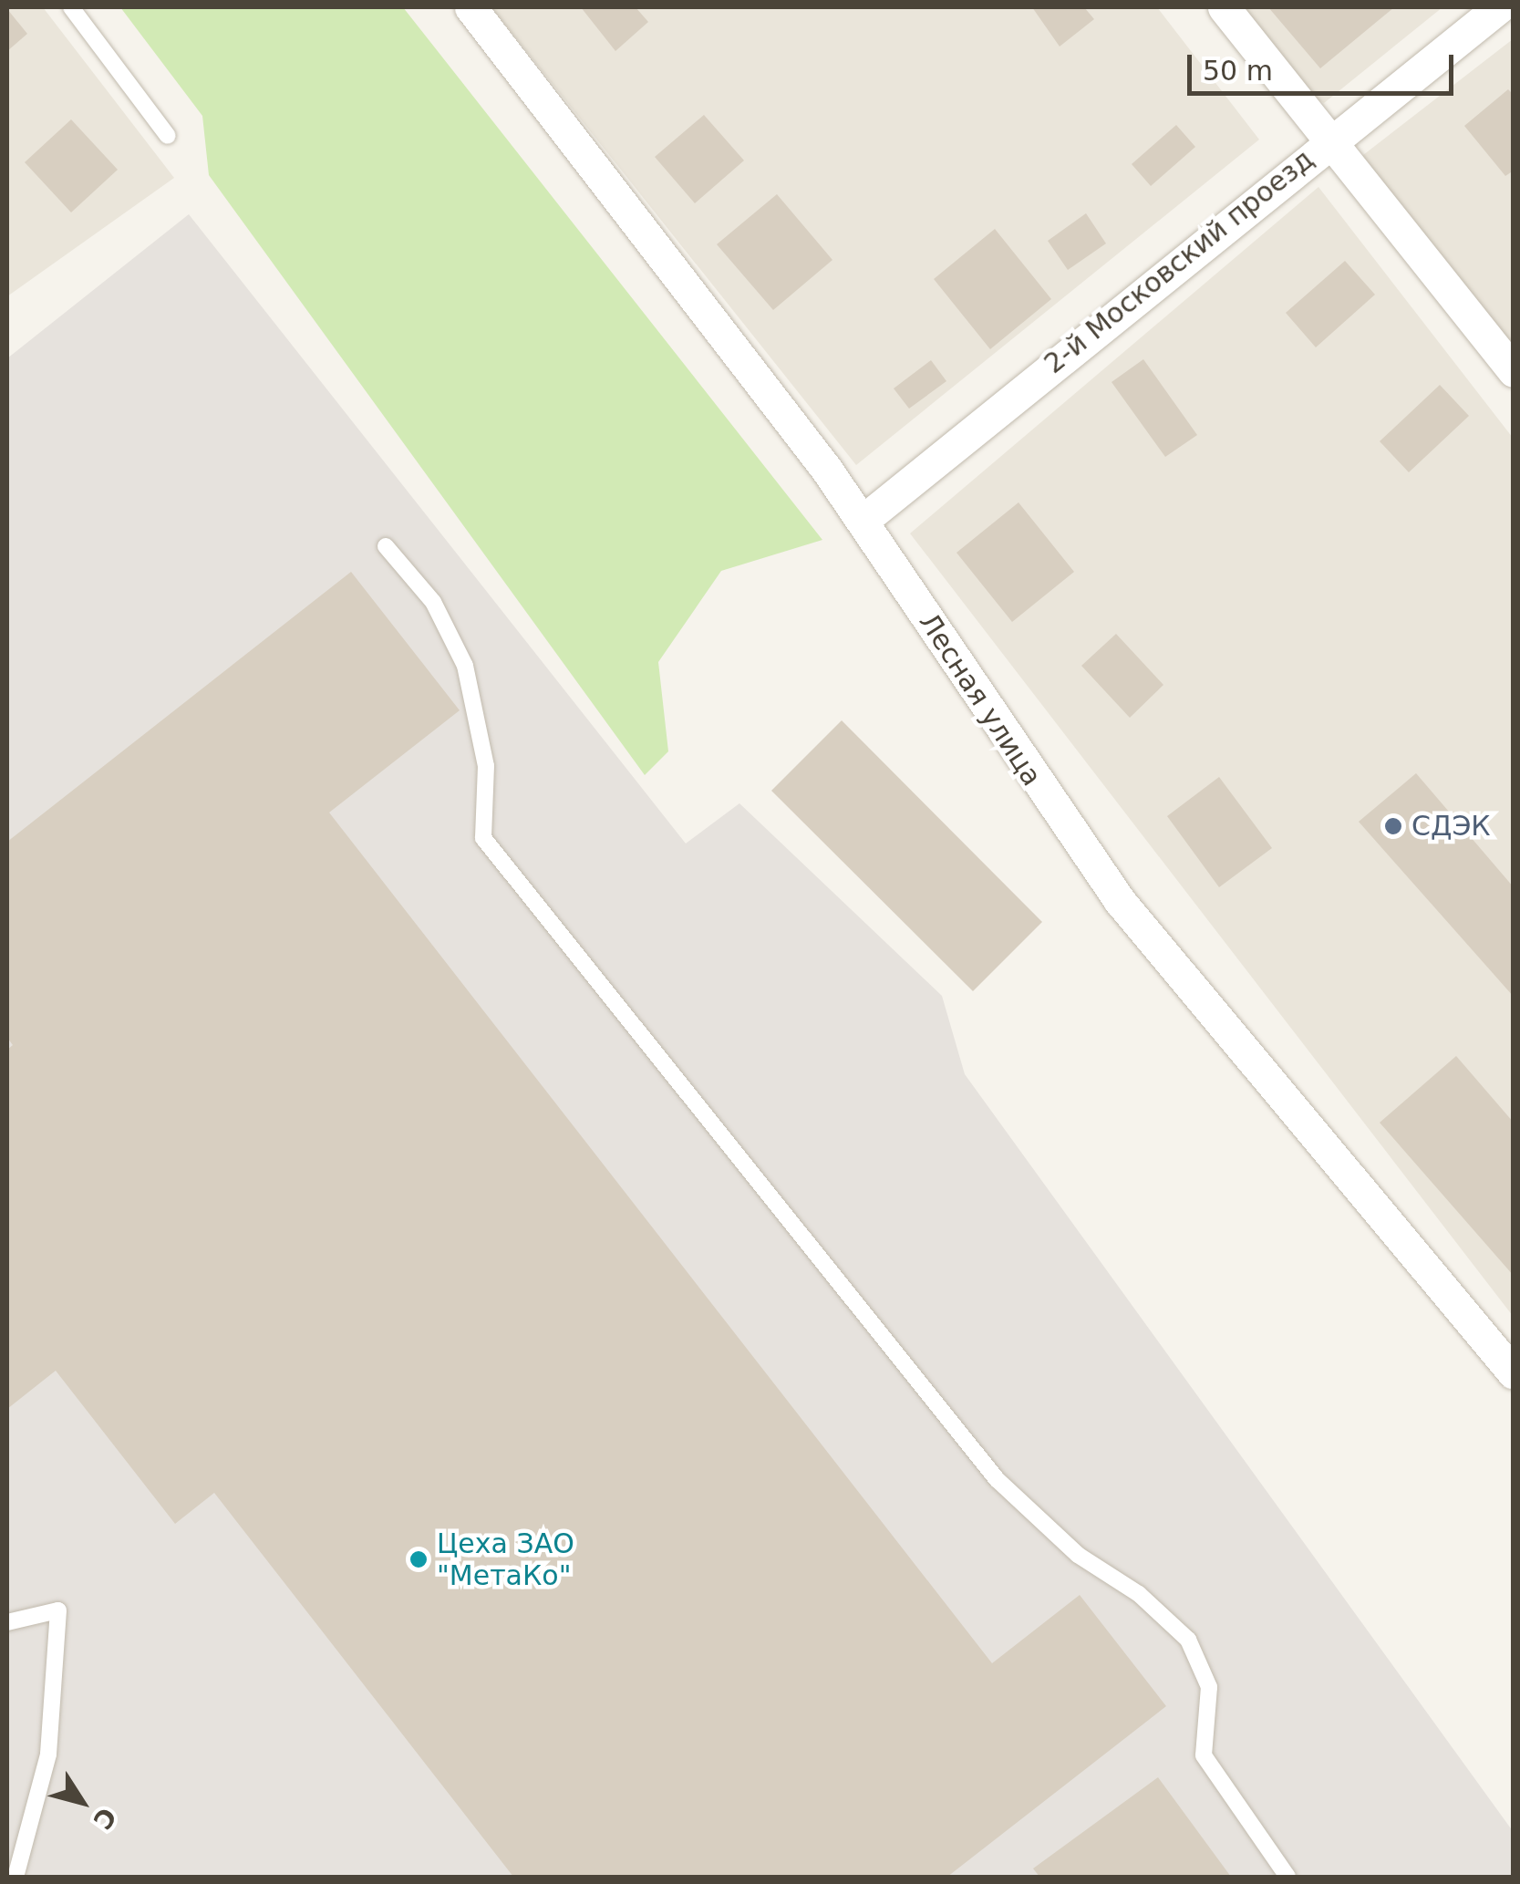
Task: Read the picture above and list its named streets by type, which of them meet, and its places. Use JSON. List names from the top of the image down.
{
  "streets": {
    "street": ["2-й Московский проезд", "Лесная улица"]
  },
  "crossings": [
    ["2-й Московский проезд", "Лесная улица"]
  ],
  "places": ["СДЭК", "Цеха ЗАО \"МетаКо\""],
  "scale_bar": "50 m",
  "north": "bottom right"
}
